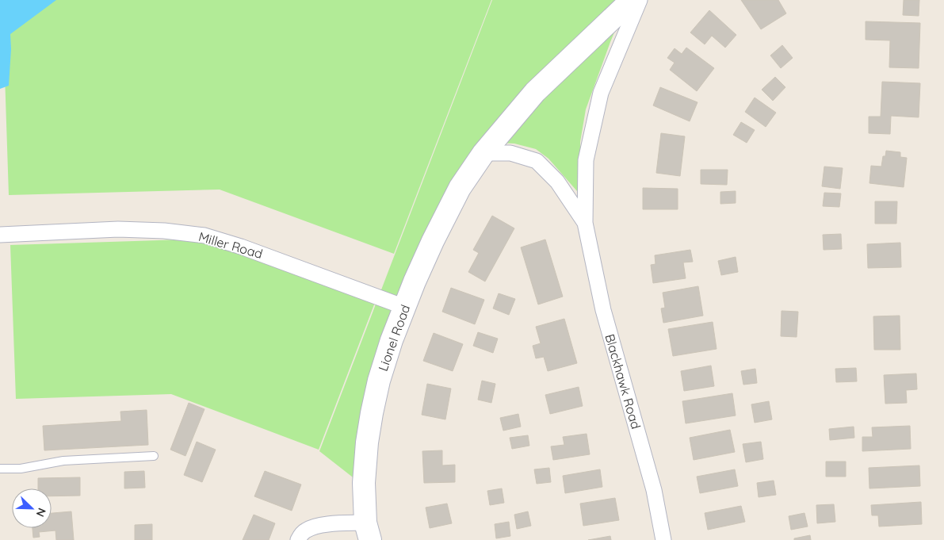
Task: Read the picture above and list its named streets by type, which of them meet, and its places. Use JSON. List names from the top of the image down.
{
  "streets": {
    "street": ["Miller Road", "Lionel Road", "Blackhawk Road"]
  },
  "crossings": [
    ["Miller Road", "Lionel Road"],
    ["Lionel Road", "Blackhawk Road"]
  ],
  "north": "bottom right"
}
